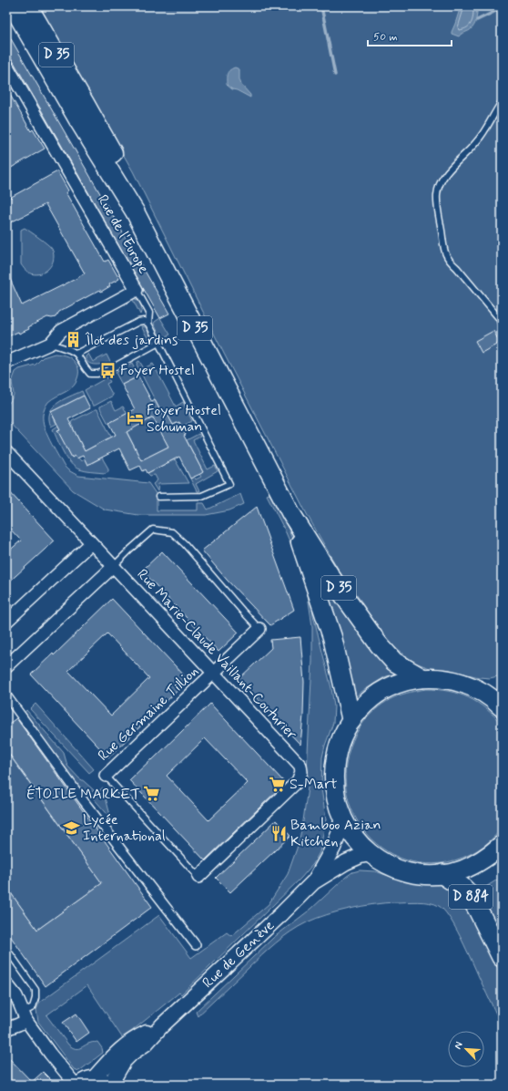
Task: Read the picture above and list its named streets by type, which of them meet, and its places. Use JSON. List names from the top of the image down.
{
  "streets": {
    "highway": ["D 884"],
    "main road": ["D 35"],
    "street": [
      "Rue de l'Europe",
      "Rue Marie-Claude Vaillant-Couturier",
      "Rue Germaine Tillion",
      "Rue de Genève"
    ]
  },
  "crossings": [
    ["Rue Marie-Claude Vaillant-Couturier", "Rue Germaine Tillion"]
  ],
  "places": {
    "building": ["Îlot des jardins"],
    "bus stop": ["Foyer Hostel"],
    "hotel": ["Foyer Hostel Schuman"],
    "supermarket": ["S-Mart", "ÉTOILE MARKET"],
    "school or university": ["Lycée International"],
    "restaurant": ["Bamboo Azian Kitchen"]
  },
  "scale_bar": "50 m",
  "north": "top left"
}
